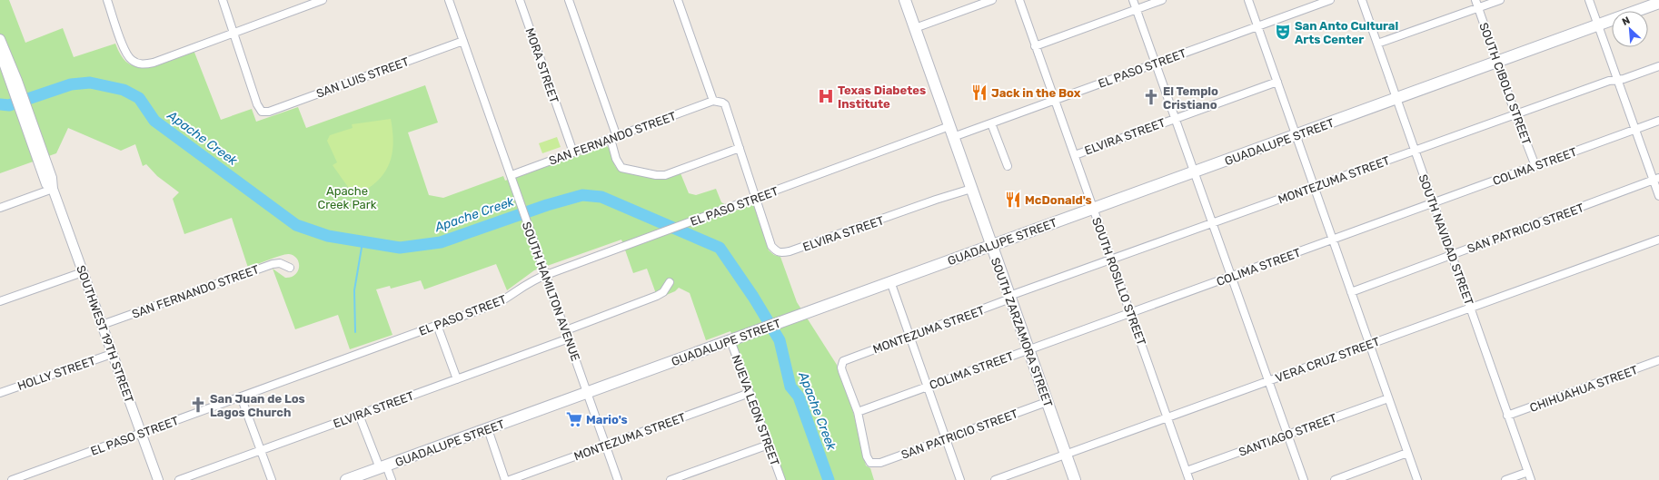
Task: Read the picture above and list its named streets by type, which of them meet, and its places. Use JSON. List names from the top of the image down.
{
  "streets": {
    "main road": ["GUADALUPE STREET", "SOUTH ZARZAMORA STREET"],
    "street": [
      "MORA STREET",
      "EL PASO STREET",
      "SAN LUIS STREET",
      "SOUTH CIBOLO STREET",
      "ELVIRA STREET",
      "SAN FERNANDO STREET",
      "COLIMA STREET",
      "MONTEZUMA STREET",
      "SAN PATRICIO STREET",
      "SOUTH NAVIDAD STREET",
      "SOUTH ROSILLO STREET",
      "SOUTH HAMILTON AVENUE",
      "SOUTHWEST 19TH STREET",
      "VERA CRUZ STREET",
      "HOLLY STREET",
      "CHIHUAHUA STREET",
      "NUEVA LEON STREET",
      "SANTIAGO STREET"
    ]
  },
  "crossings": [
    ["MORA STREET", "SAN FERNANDO STREET"],
    ["EL PASO STREET", "ELVIRA STREET"],
    ["EL PASO STREET", "SOUTH ROSILLO STREET"],
    ["EL PASO STREET", "SOUTH HAMILTON AVENUE"],
    ["EL PASO STREET", "SOUTH ZARZAMORA STREET"],
    ["EL PASO STREET", "SOUTHWEST 19TH STREET"],
    ["SAN LUIS STREET", "SOUTH HAMILTON AVENUE"],
    ["SOUTH CIBOLO STREET", "GUADALUPE STREET"],
    ["SOUTH CIBOLO STREET", "COLIMA STREET"],
    ["SOUTH CIBOLO STREET", "MONTEZUMA STREET"],
    ["ELVIRA STREET", "SOUTH ROSILLO STREET"],
    ["ELVIRA STREET", "SOUTH HAMILTON AVENUE"],
    ["ELVIRA STREET", "SOUTH ZARZAMORA STREET"],
    ["SAN FERNANDO STREET", "SOUTH HAMILTON AVENUE"],
    ["SAN FERNANDO STREET", "SOUTHWEST 19TH STREET"],
    ["GUADALUPE STREET", "SOUTH NAVIDAD STREET"],
    ["GUADALUPE STREET", "SOUTH ROSILLO STREET"],
    ["GUADALUPE STREET", "SOUTH HAMILTON AVENUE"],
    ["GUADALUPE STREET", "SOUTH ZARZAMORA STREET"],
    ["GUADALUPE STREET", "NUEVA LEON STREET"],
    ["COLIMA STREET", "MONTEZUMA STREET"],
    ["COLIMA STREET", "SAN PATRICIO STREET"],
    ["COLIMA STREET", "SOUTH NAVIDAD STREET"],
    ["COLIMA STREET", "SOUTH ROSILLO STREET"],
    ["COLIMA STREET", "SOUTH ZARZAMORA STREET"],
    ["MONTEZUMA STREET", "SAN PATRICIO STREET"],
    ["MONTEZUMA STREET", "SOUTH NAVIDAD STREET"],
    ["MONTEZUMA STREET", "SOUTH ROSILLO STREET"],
    ["MONTEZUMA STREET", "SOUTH HAMILTON AVENUE"],
    ["MONTEZUMA STREET", "SOUTH ZARZAMORA STREET"],
    ["MONTEZUMA STREET", "NUEVA LEON STREET"],
    ["SAN PATRICIO STREET", "SOUTH NAVIDAD STREET"],
    ["SAN PATRICIO STREET", "SOUTH ZARZAMORA STREET"],
    ["SOUTH NAVIDAD STREET", "VERA CRUZ STREET"],
    ["SOUTH NAVIDAD STREET", "CHIHUAHUA STREET"],
    ["SOUTH ROSILLO STREET", "VERA CRUZ STREET"],
    ["SOUTH ROSILLO STREET", "SANTIAGO STREET"],
    ["SOUTH ZARZAMORA STREET", "VERA CRUZ STREET"],
    ["SOUTHWEST 19TH STREET", "HOLLY STREET"]
  ],
  "water": ["Apache Creek"],
  "parks": ["Apache Creek Park"],
  "places": {
    "theatre": ["San Anto Cultural Arts Center"],
    "restaurant": ["Jack in the Box", "McDonald's"],
    "hospital": ["Texas Diabetes Institute"],
    "church": ["El Templo Cristiano", "San Juan de Los Lagos Church"],
    "supermarket": ["Mario's"]
  },
  "north": "top left"
}
